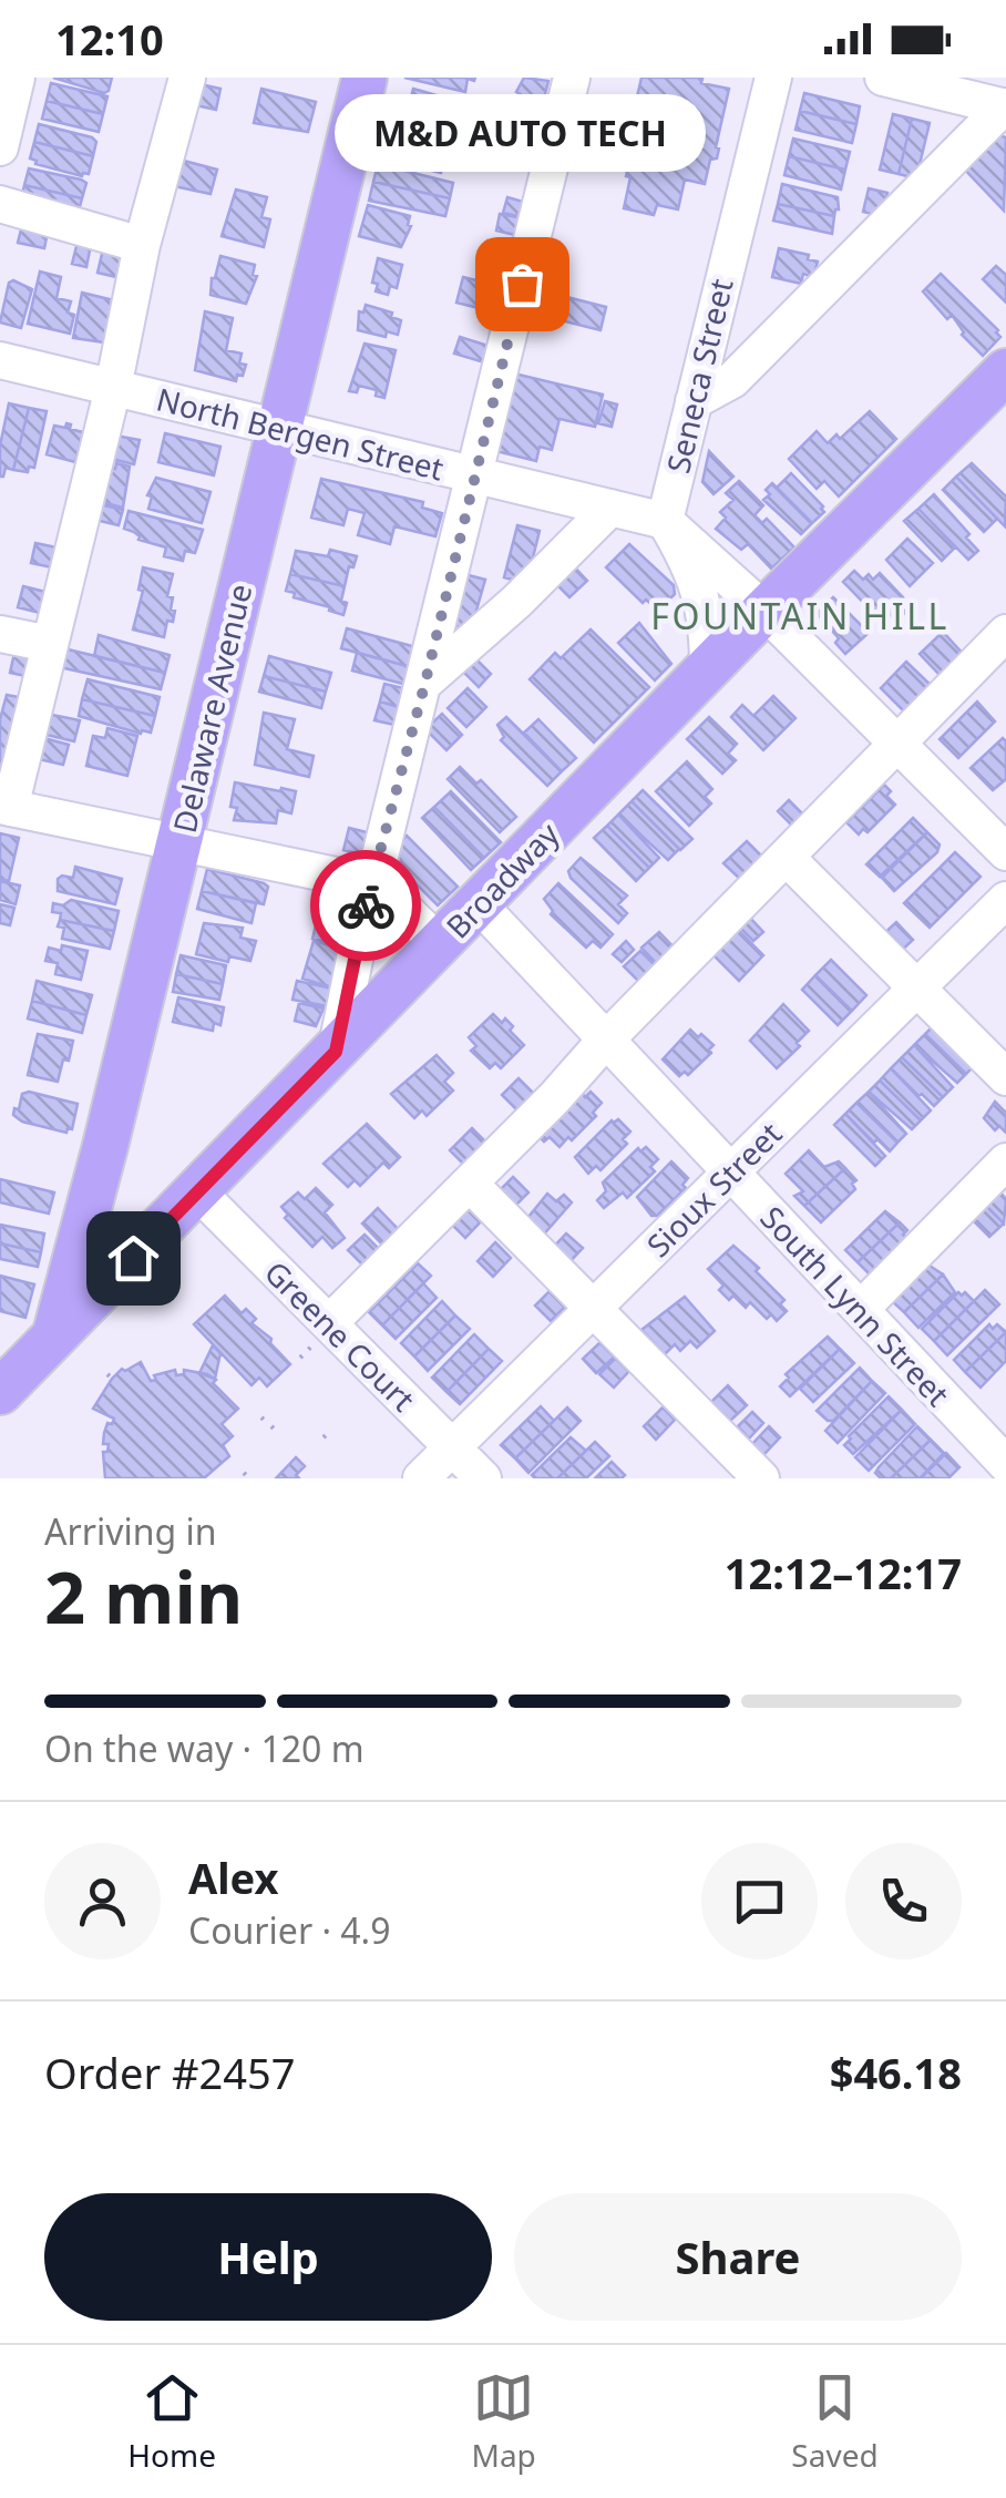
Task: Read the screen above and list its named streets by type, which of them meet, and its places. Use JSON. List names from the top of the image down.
{
  "streets": {
    "main road": ["Delaware Avenue", "Broadway"],
    "street": [
      "Seneca Street",
      "North Bergen Street",
      "Sioux Street",
      "South Lynn Street",
      "Greene Court"
    ]
  },
  "crossings": [
    ["Seneca Street", "North Bergen Street"],
    ["North Bergen Street", "Delaware Avenue"],
    ["North Bergen Street", "Broadway"],
    ["Delaware Avenue", "Broadway"],
    ["Broadway", "South Lynn Street"],
    ["Broadway", "Greene Court"],
    ["Sioux Street", "South Lynn Street"],
    ["Sioux Street", "Greene Court"]
  ],
  "districts": ["FOUNTAIN HILL"],
  "places": ["M&D AUTO TECH"],
  "page": {
    "status": "12:10",
    "bubble": "M&D AUTO TECH",
    "heading": ["2 min", "Arriving in", "12:12–12:17"],
    "panel": [
      "Alex",
      "Courier · 4.9",
      "Order #2457",
      "$46.18"
    ],
    "bar": "On the way · 120 m",
    "buttons": ["Help", "Share"],
    "tabs": ["Home", "Map", "Saved"]
  }
}
